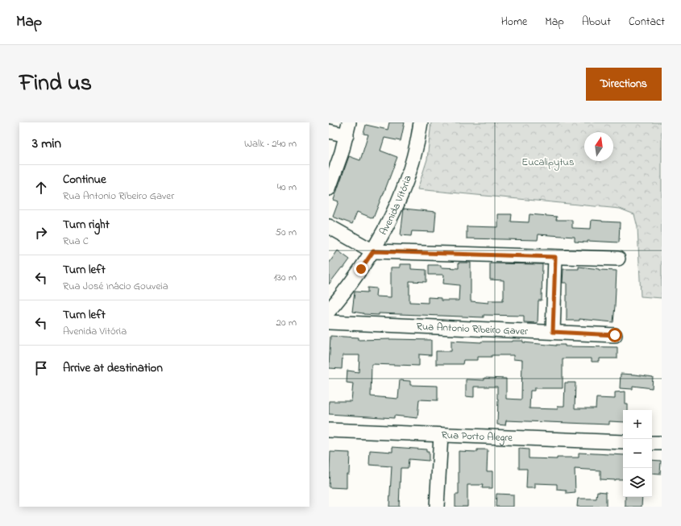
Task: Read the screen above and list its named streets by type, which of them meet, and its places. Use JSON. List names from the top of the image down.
{
  "streets": {
    "street": ["Avenida Vitória", "Rua Antonio Ribeiro Gaver", "Rua Porto Alegre"]
  },
  "parks": ["Eucalipytus"],
  "north": "top",
  "page": {
    "header": "Map",
    "nav": [
      "Home",
      "Map",
      "About",
      "Contact"
    ],
    "title": "Find us",
    "buttons": "Directions",
    "heading": ["3 min", "Walk · 240 m"],
    "list": [
      ["Continue", "Rua Antonio Ribeiro Gaver", "40 m"],
      ["Turn right", "Rua C", "50 m"],
      ["Turn left", "Rua José Inácio Gouveia", "130 m"],
      ["Turn left", "Avenida Vitória", "20 m"],
      "Arrive at destination"
    ],
    "map_buttons": ["+", "−"]
  }
}
